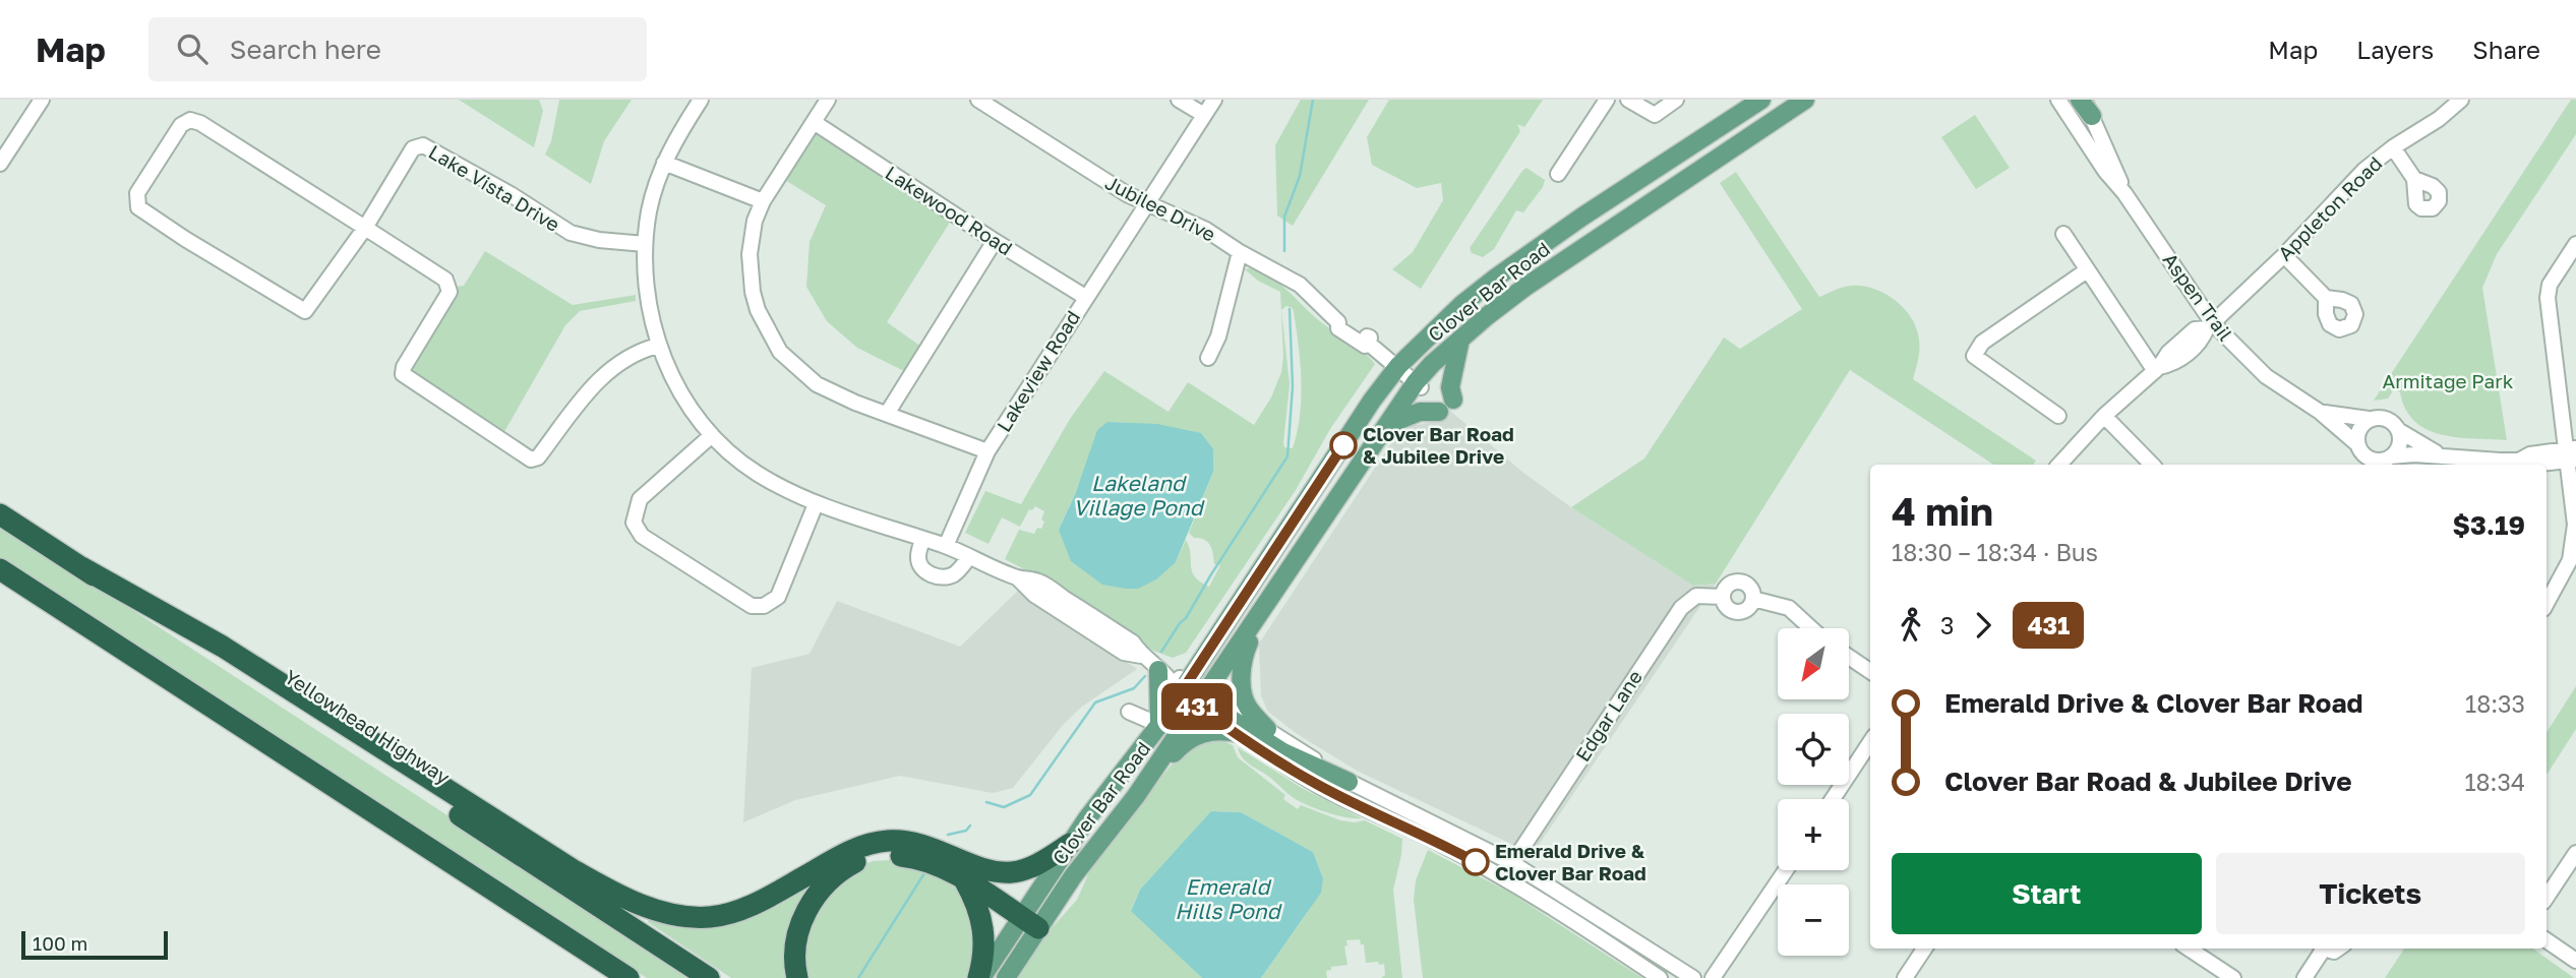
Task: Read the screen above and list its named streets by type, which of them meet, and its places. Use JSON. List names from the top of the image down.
{
  "streets": {
    "highway": ["Yellowhead Highway"],
    "main road": ["Clover Bar Road"],
    "street": [
      "Lake Vista Drive",
      "Jubilee Drive",
      "Appleton Road",
      "Lakewood Road",
      "Aspen Trail",
      "Lakeview Road",
      "Edgar Lane"
    ]
  },
  "crossings": [
    ["Jubilee Drive", "Clover Bar Road"],
    ["Jubilee Drive", "Lakeview Road"],
    ["Appleton Road", "Aspen Trail"],
    ["Lakewood Road", "Lakeview Road"]
  ],
  "water": ["Lakeland Village Pond", "Emerald Hills Pond"],
  "parks": ["Armitage Park"],
  "places": ["Clover Bar Road & Jubilee Drive", "Emerald Drive & Clover Bar Road"],
  "lines": ["bus line 431"],
  "scale_bar": "100 m",
  "north": "bottom left",
  "page": {
    "header": "Map",
    "search": "Search here",
    "nav": ["Map", "Layers", "Share"],
    "on_map": "431",
    "heading": ["4 min", "18:30 – 18:34 · Bus", "$3.19"],
    "legs": ["3", "431"],
    "map_buttons": ["+", "−"],
    "list": [
      {
        "name": "Emerald Drive & Clover Bar Road",
        "value": "18:33"
      },
      {
        "name": "Clover Bar Road & Jubilee Drive",
        "value": "18:34"
      }
    ],
    "buttons": ["Start", "Tickets"],
    "scale": "100 m"
  }
}
